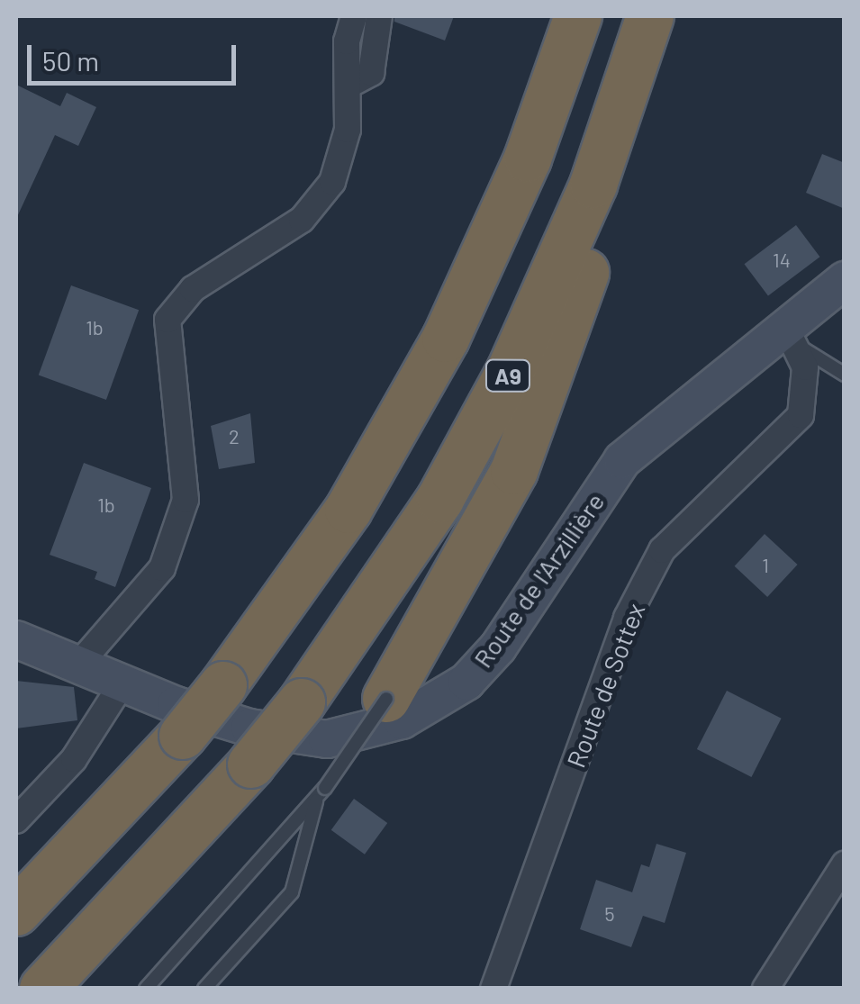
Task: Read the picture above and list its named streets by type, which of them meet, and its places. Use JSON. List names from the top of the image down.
{
  "streets": {
    "highway": ["A9"],
    "street": ["Route de l'Arzillière", "Route de Sottex"]
  },
  "crossings": [
    ["Route de l'Arzillière", "Route de Sottex"]
  ],
  "house_numbers": [
    "14",
    "1b",
    "2",
    "1b",
    "1",
    "5"
  ],
  "scale_bar": "50 m"
}
